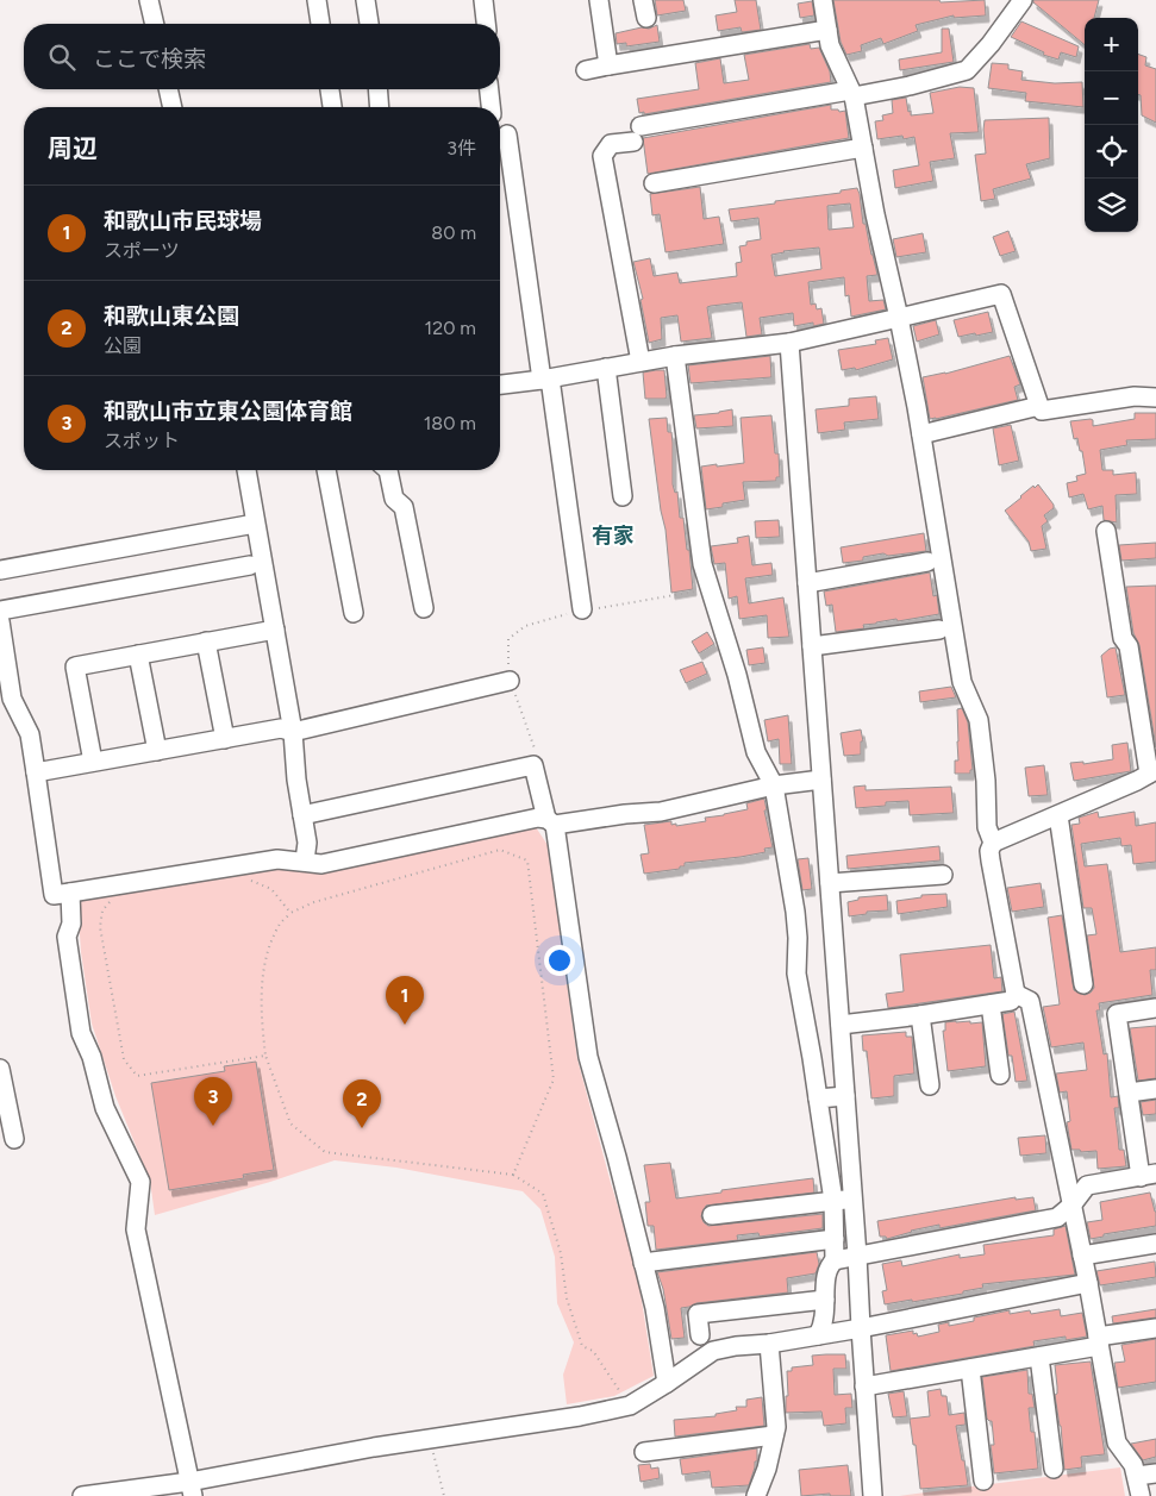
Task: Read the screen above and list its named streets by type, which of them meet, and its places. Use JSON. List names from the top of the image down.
{
  "districts": ["有家"],
  "page": {
    "map_buttons": ["+", "−"],
    "search": "ここで検索",
    "heading": ["周辺", "3件"],
    "list": [
      {
        "mark": "1",
        "name": "和歌山市民球場",
        "note": "スポーツ",
        "value": "80 m"
      },
      {
        "mark": "2",
        "name": "和歌山東公園",
        "note": "公園",
        "value": "120 m"
      },
      {
        "mark": "3",
        "name": "和歌山市立東公園体育館",
        "note": "スポット",
        "value": "180 m"
      }
    ],
    "pins": ["1", "3", "2"]
  }
}
